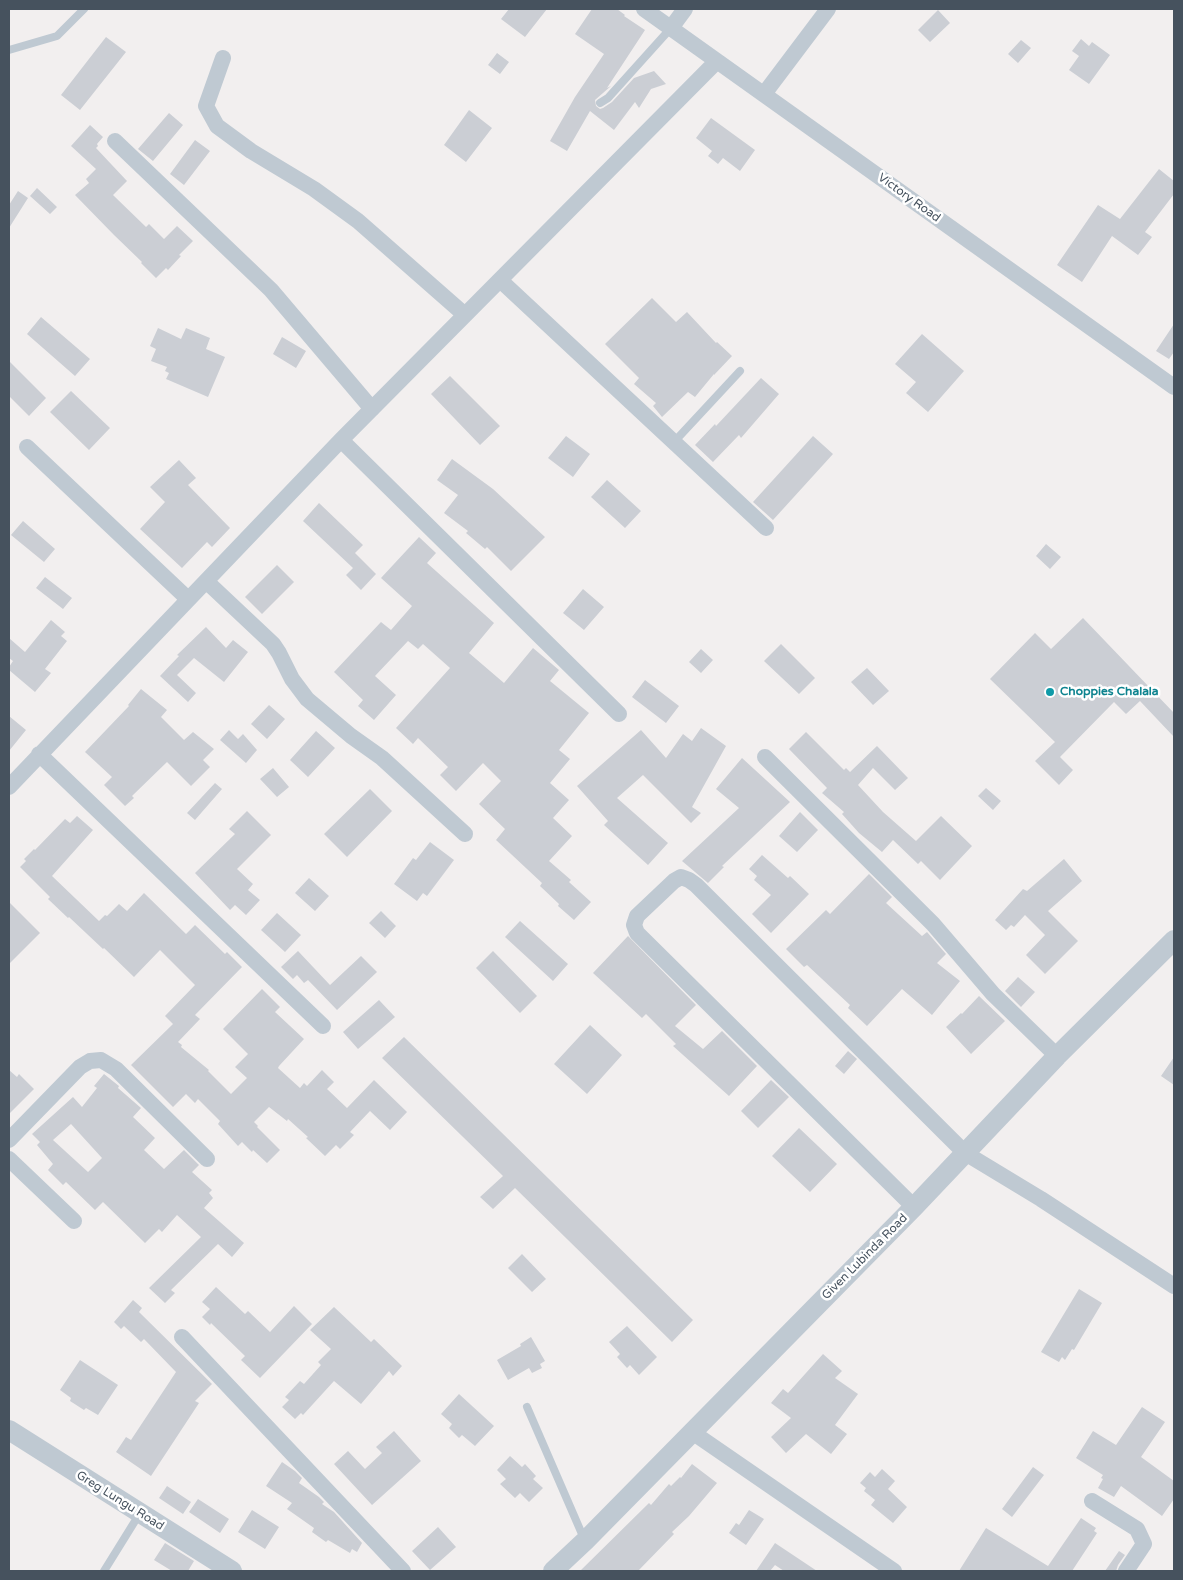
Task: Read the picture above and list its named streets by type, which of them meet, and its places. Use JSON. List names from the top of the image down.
{
  "streets": {
    "street": ["Victory Road", "Given Lubinda Road", "Greg Lungu Road"]
  },
  "places": ["Choppies Chalala"]
}
